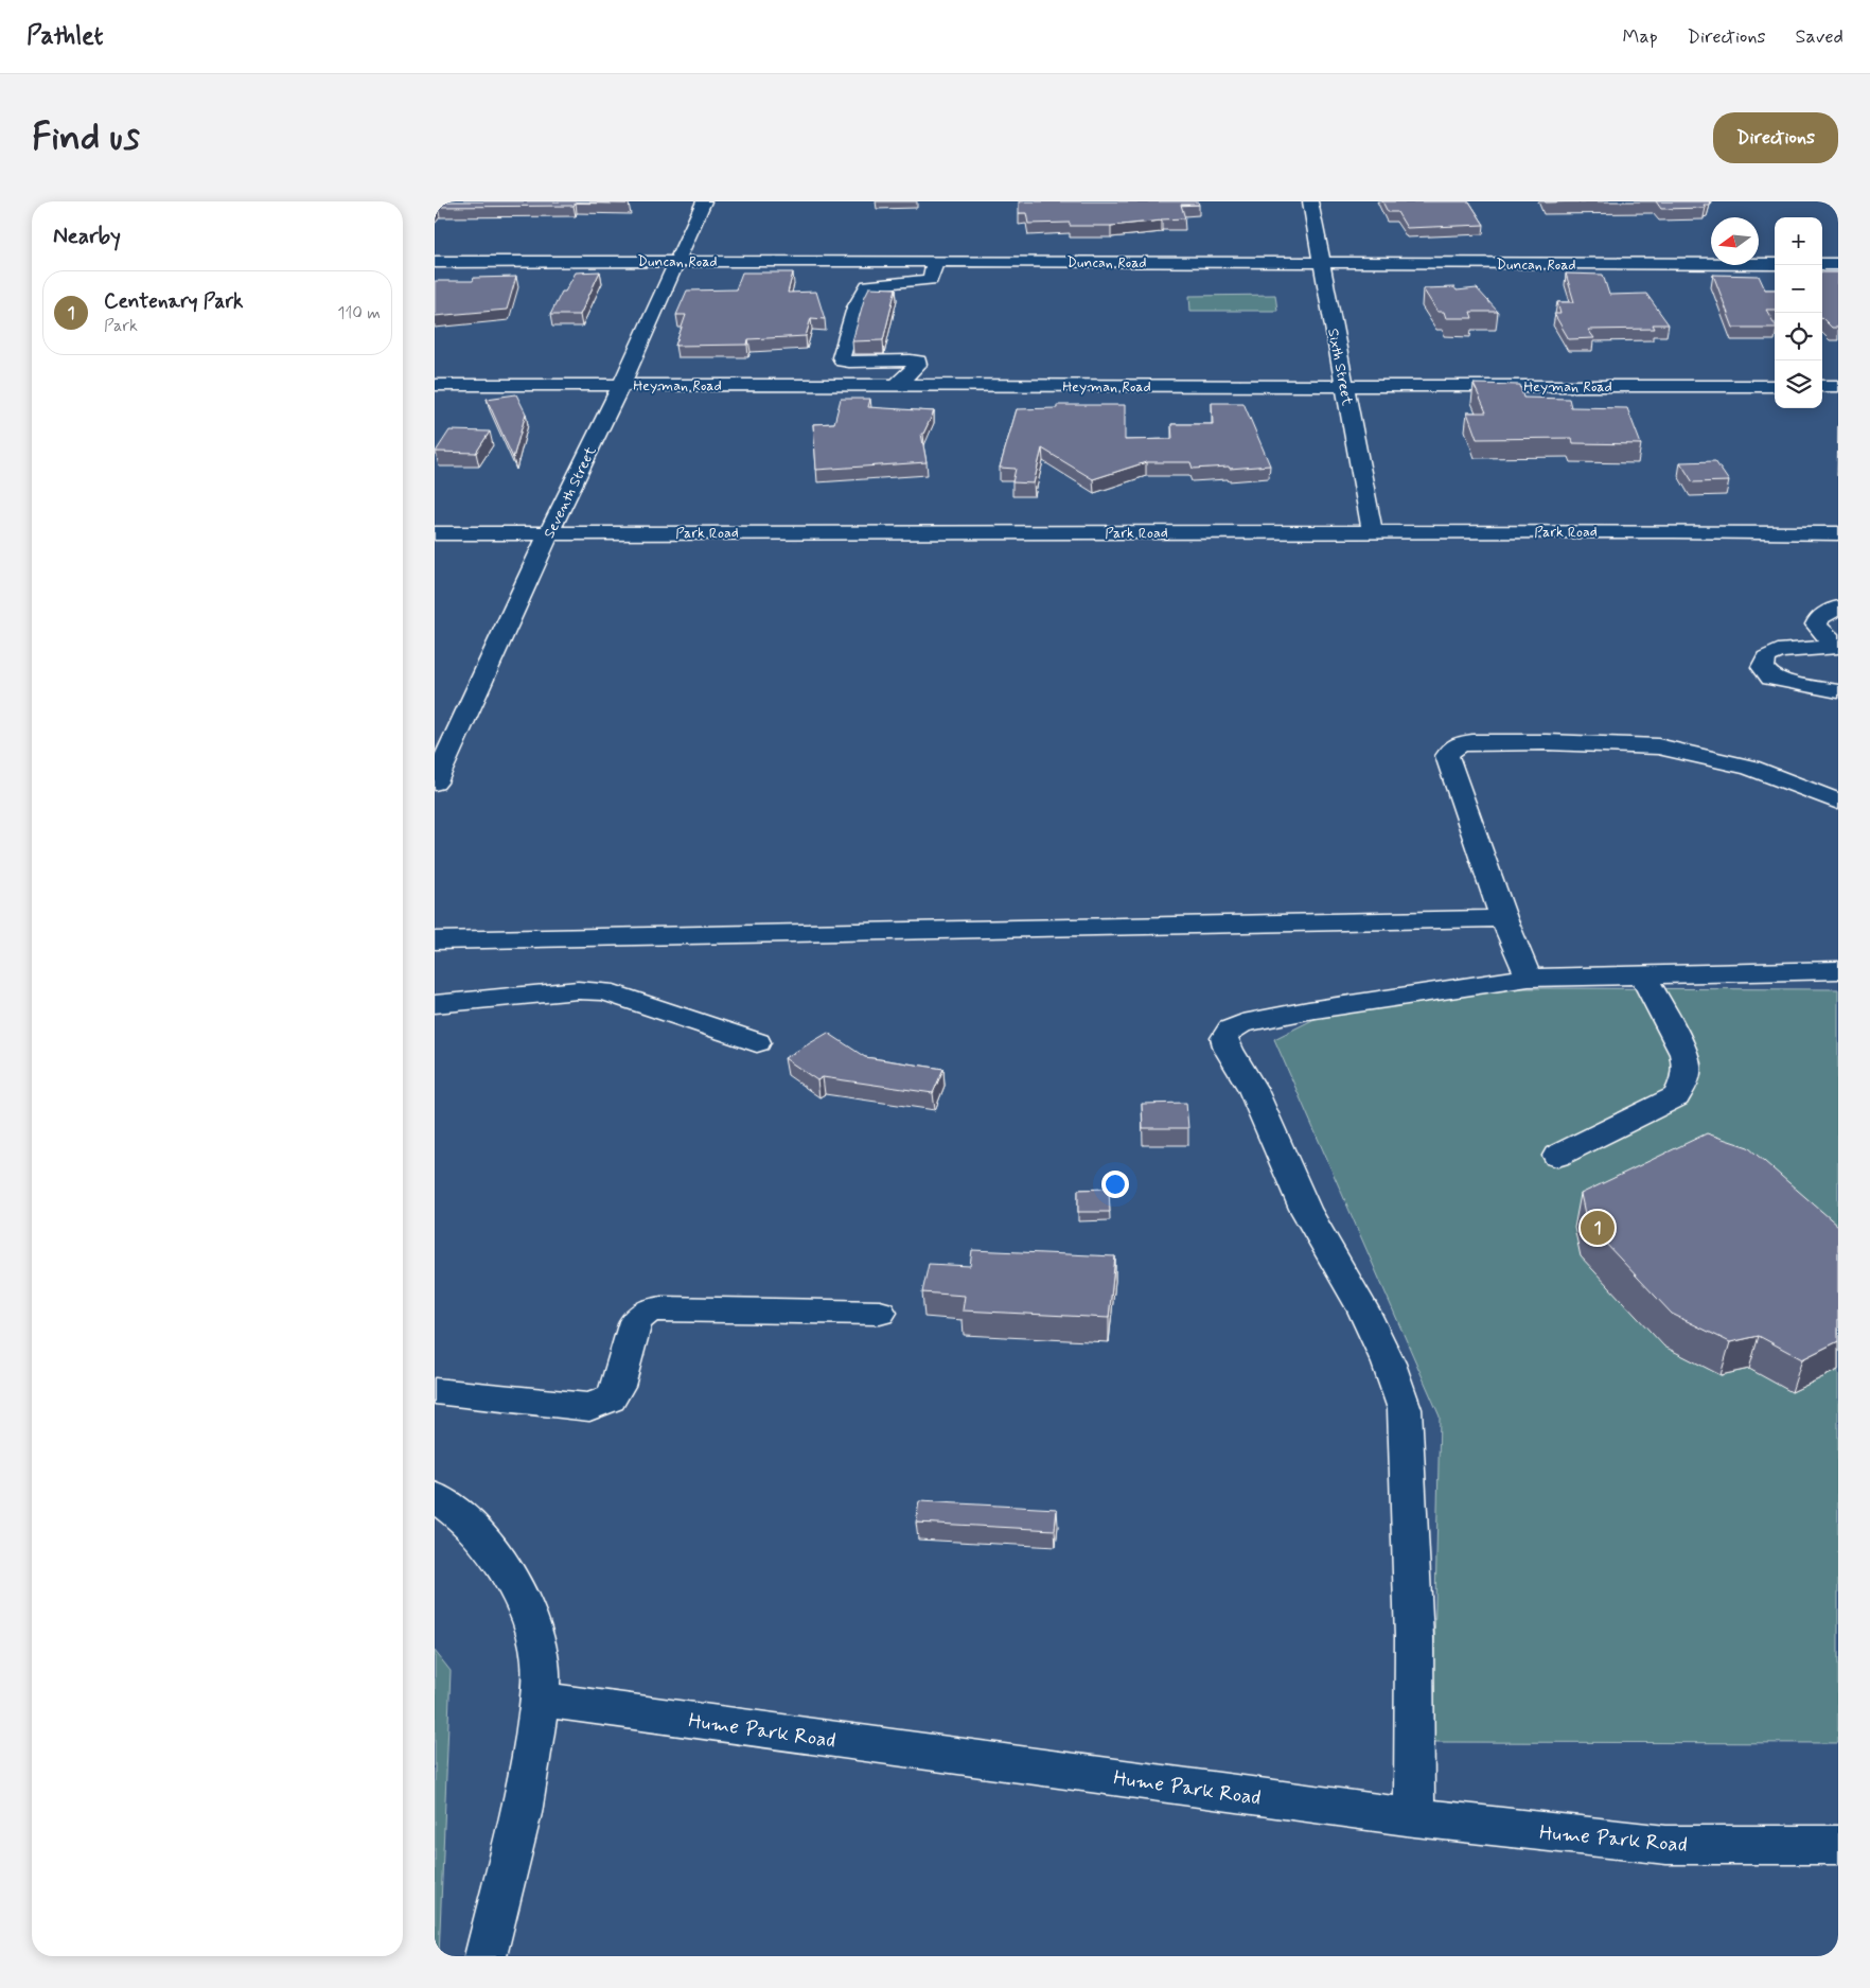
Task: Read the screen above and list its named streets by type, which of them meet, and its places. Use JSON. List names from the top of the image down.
{
  "streets": {
    "street": [
      "Duncan Road",
      "Sixth Street",
      "Heyman Road",
      "Seventh Street",
      "Park Road",
      "Hume Park Road"
    ]
  },
  "crossings": [
    ["Duncan Road", "Sixth Street"],
    ["Duncan Road", "Seventh Street"],
    ["Sixth Street", "Heyman Road"],
    ["Sixth Street", "Park Road"],
    ["Heyman Road", "Seventh Street"],
    ["Seventh Street", "Park Road"]
  ],
  "north": "left",
  "page": {
    "header": "Pathlet",
    "nav": ["Map", "Directions", "Saved"],
    "buttons": "Directions",
    "title": "Find us",
    "heading": "Nearby",
    "map_buttons": ["+", "−"],
    "list": [
      {
        "mark": "1",
        "name": "Centenary Park",
        "note": "Park",
        "value": "110 m"
      }
    ],
    "pins": "1"
  }
}
